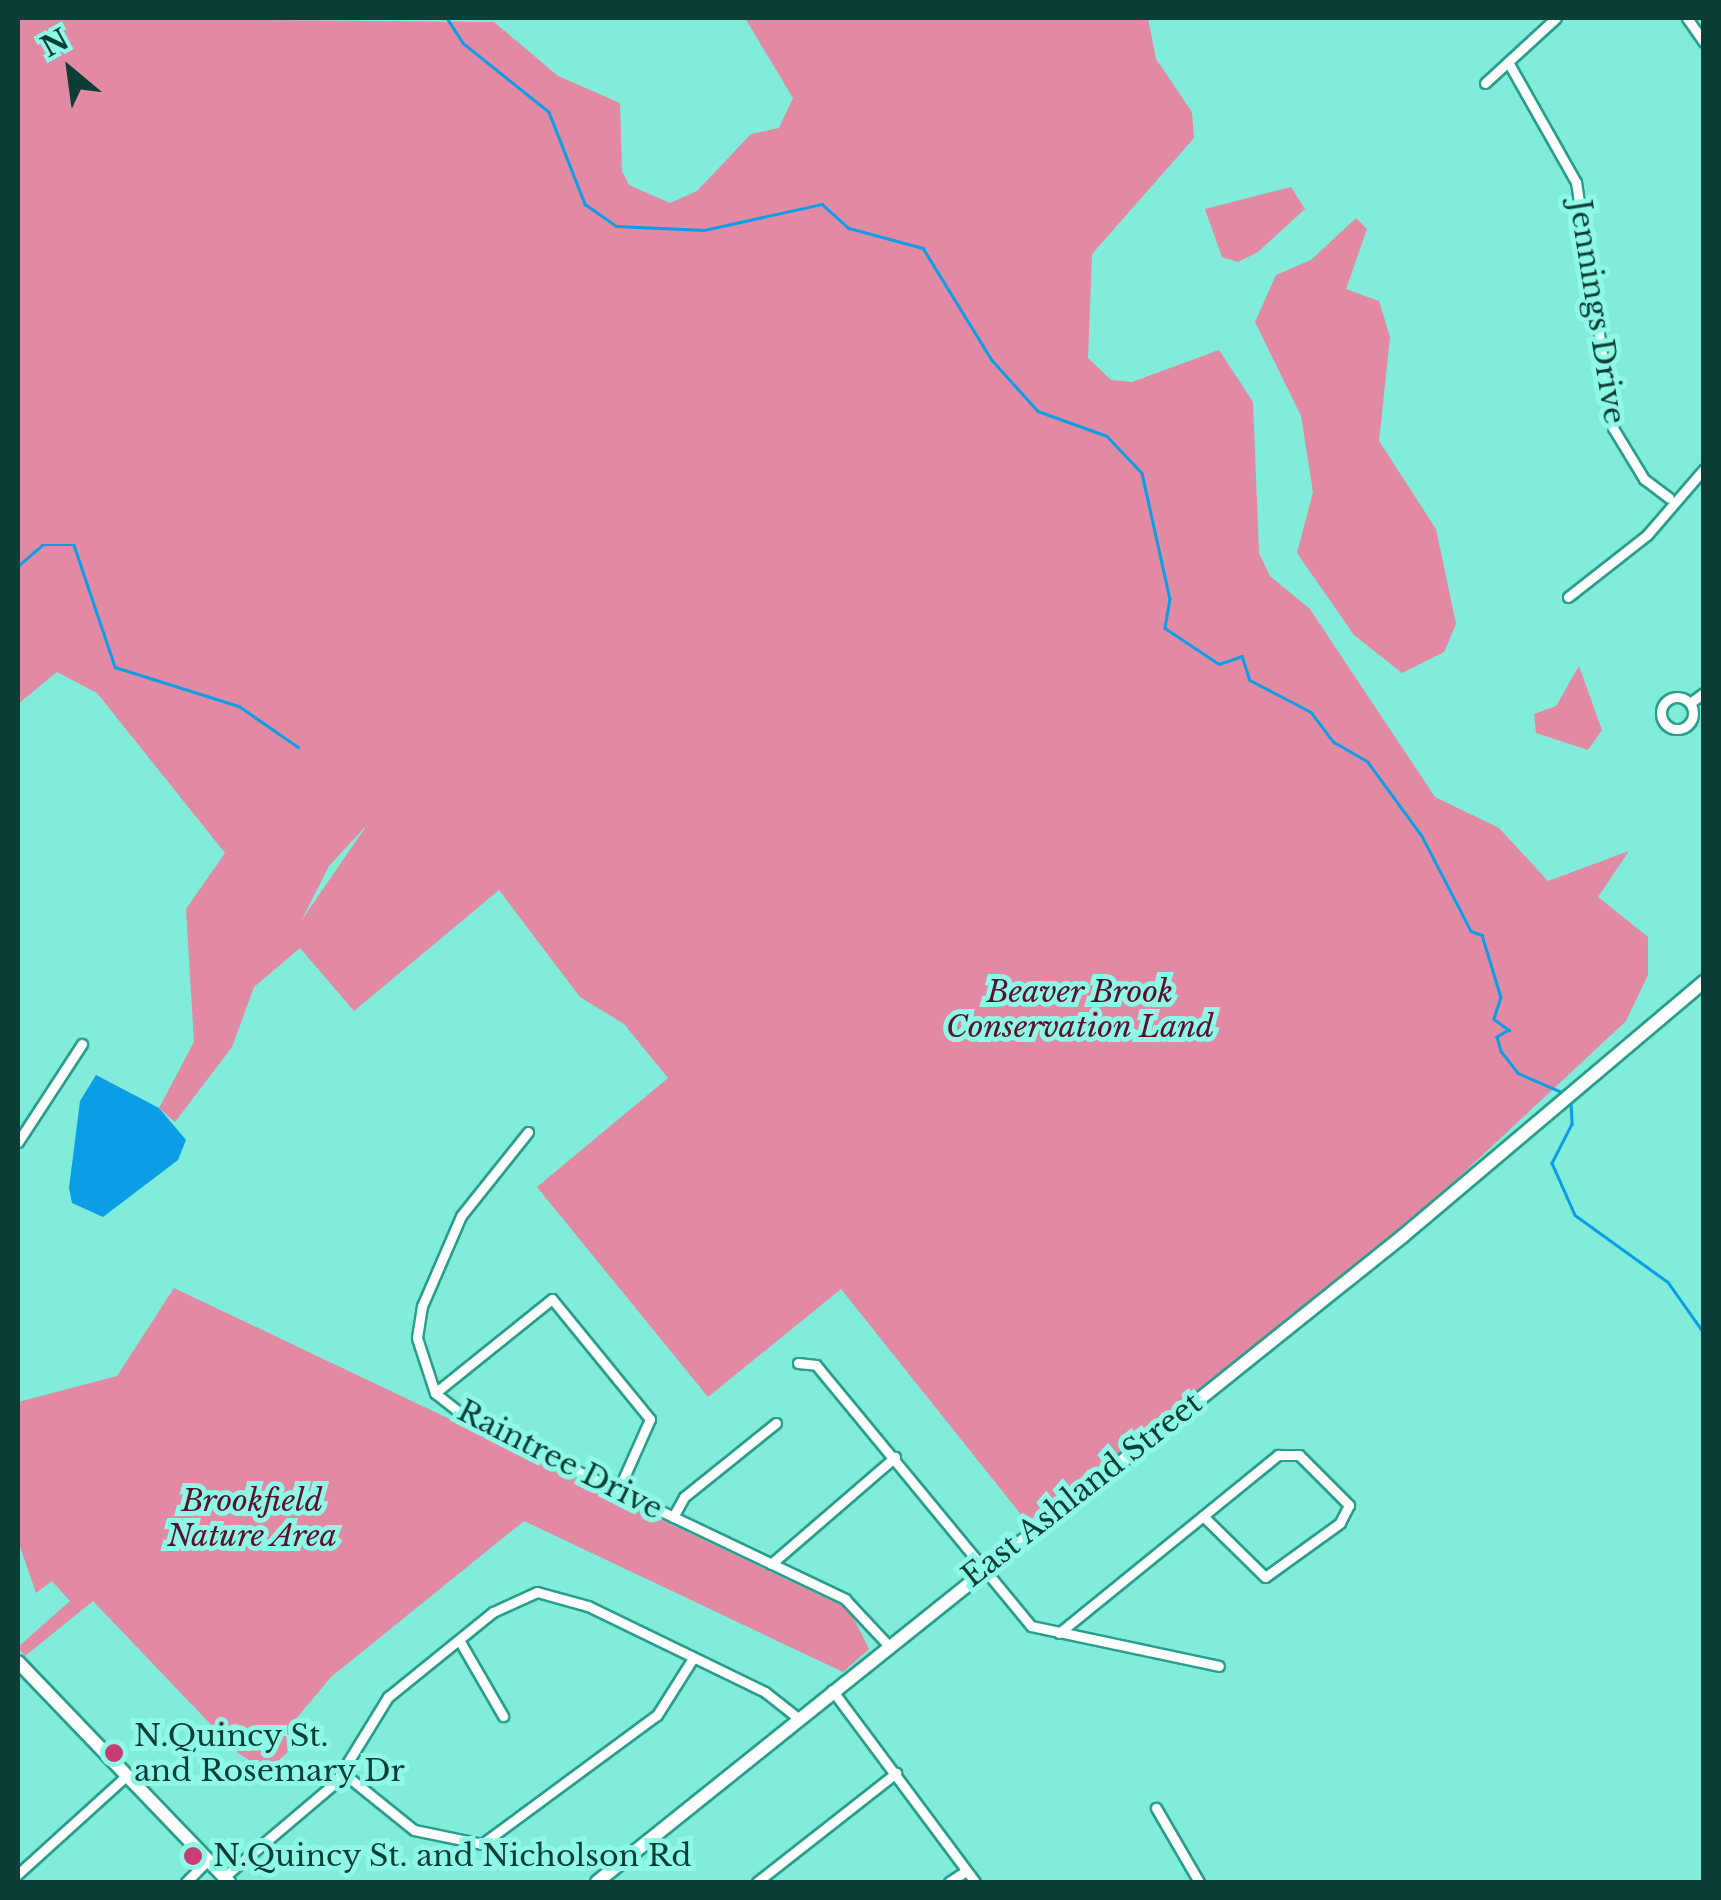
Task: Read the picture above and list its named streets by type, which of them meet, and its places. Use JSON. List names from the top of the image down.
{
  "streets": {
    "main road": ["East Ashland Street"],
    "street": ["Jennings Drive", "Raintree Drive"]
  },
  "crossings": [
    ["Raintree Drive", "East Ashland Street"]
  ],
  "parks": ["Beaver Brook Conservation Land", "Brookfield Nature Area"],
  "places": ["N.Quincy St. and Rosemary Dr", "N.Quincy St. and Nicholson Rd"],
  "north": "top left"
}
